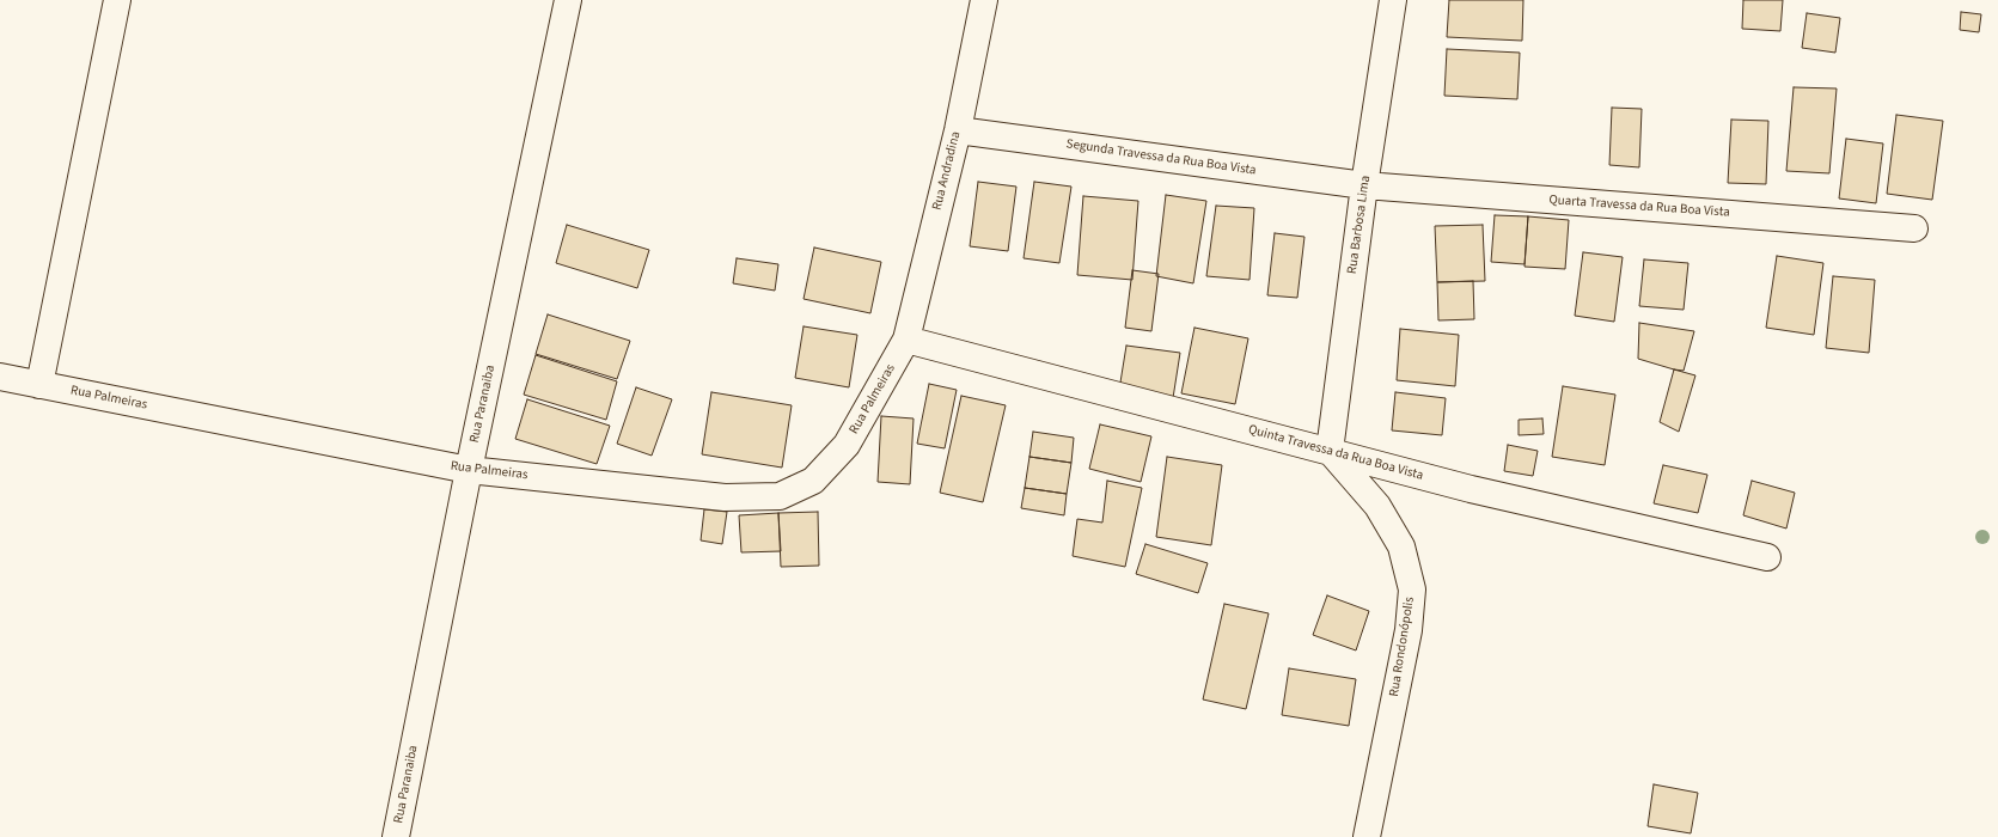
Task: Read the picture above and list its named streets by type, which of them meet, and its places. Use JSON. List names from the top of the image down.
{
  "streets": {
    "street": [
      "Segunda Travessa da Rua Boa Vista",
      "Rua Andradina",
      "Quarta Travessa da Rua Boa Vista",
      "Rua Barbosa Lima",
      "Rua Palmeiras",
      "Rua Paranaiba",
      "Quinta Travessa da Rua Boa Vista",
      "Rua Rondonópolis"
    ]
  },
  "crossings": [
    ["Segunda Travessa da Rua Boa Vista", "Rua Andradina"],
    ["Segunda Travessa da Rua Boa Vista", "Quarta Travessa da Rua Boa Vista"],
    ["Segunda Travessa da Rua Boa Vista", "Rua Barbosa Lima"],
    ["Rua Andradina", "Rua Palmeiras"],
    ["Rua Andradina", "Quinta Travessa da Rua Boa Vista"],
    ["Quarta Travessa da Rua Boa Vista", "Rua Barbosa Lima"],
    ["Rua Barbosa Lima", "Quinta Travessa da Rua Boa Vista"],
    ["Rua Barbosa Lima", "Rua Rondonópolis"],
    ["Rua Palmeiras", "Rua Paranaiba"],
    ["Rua Palmeiras", "Quinta Travessa da Rua Boa Vista"],
    ["Quinta Travessa da Rua Boa Vista", "Rua Rondonópolis"]
  ]
}
